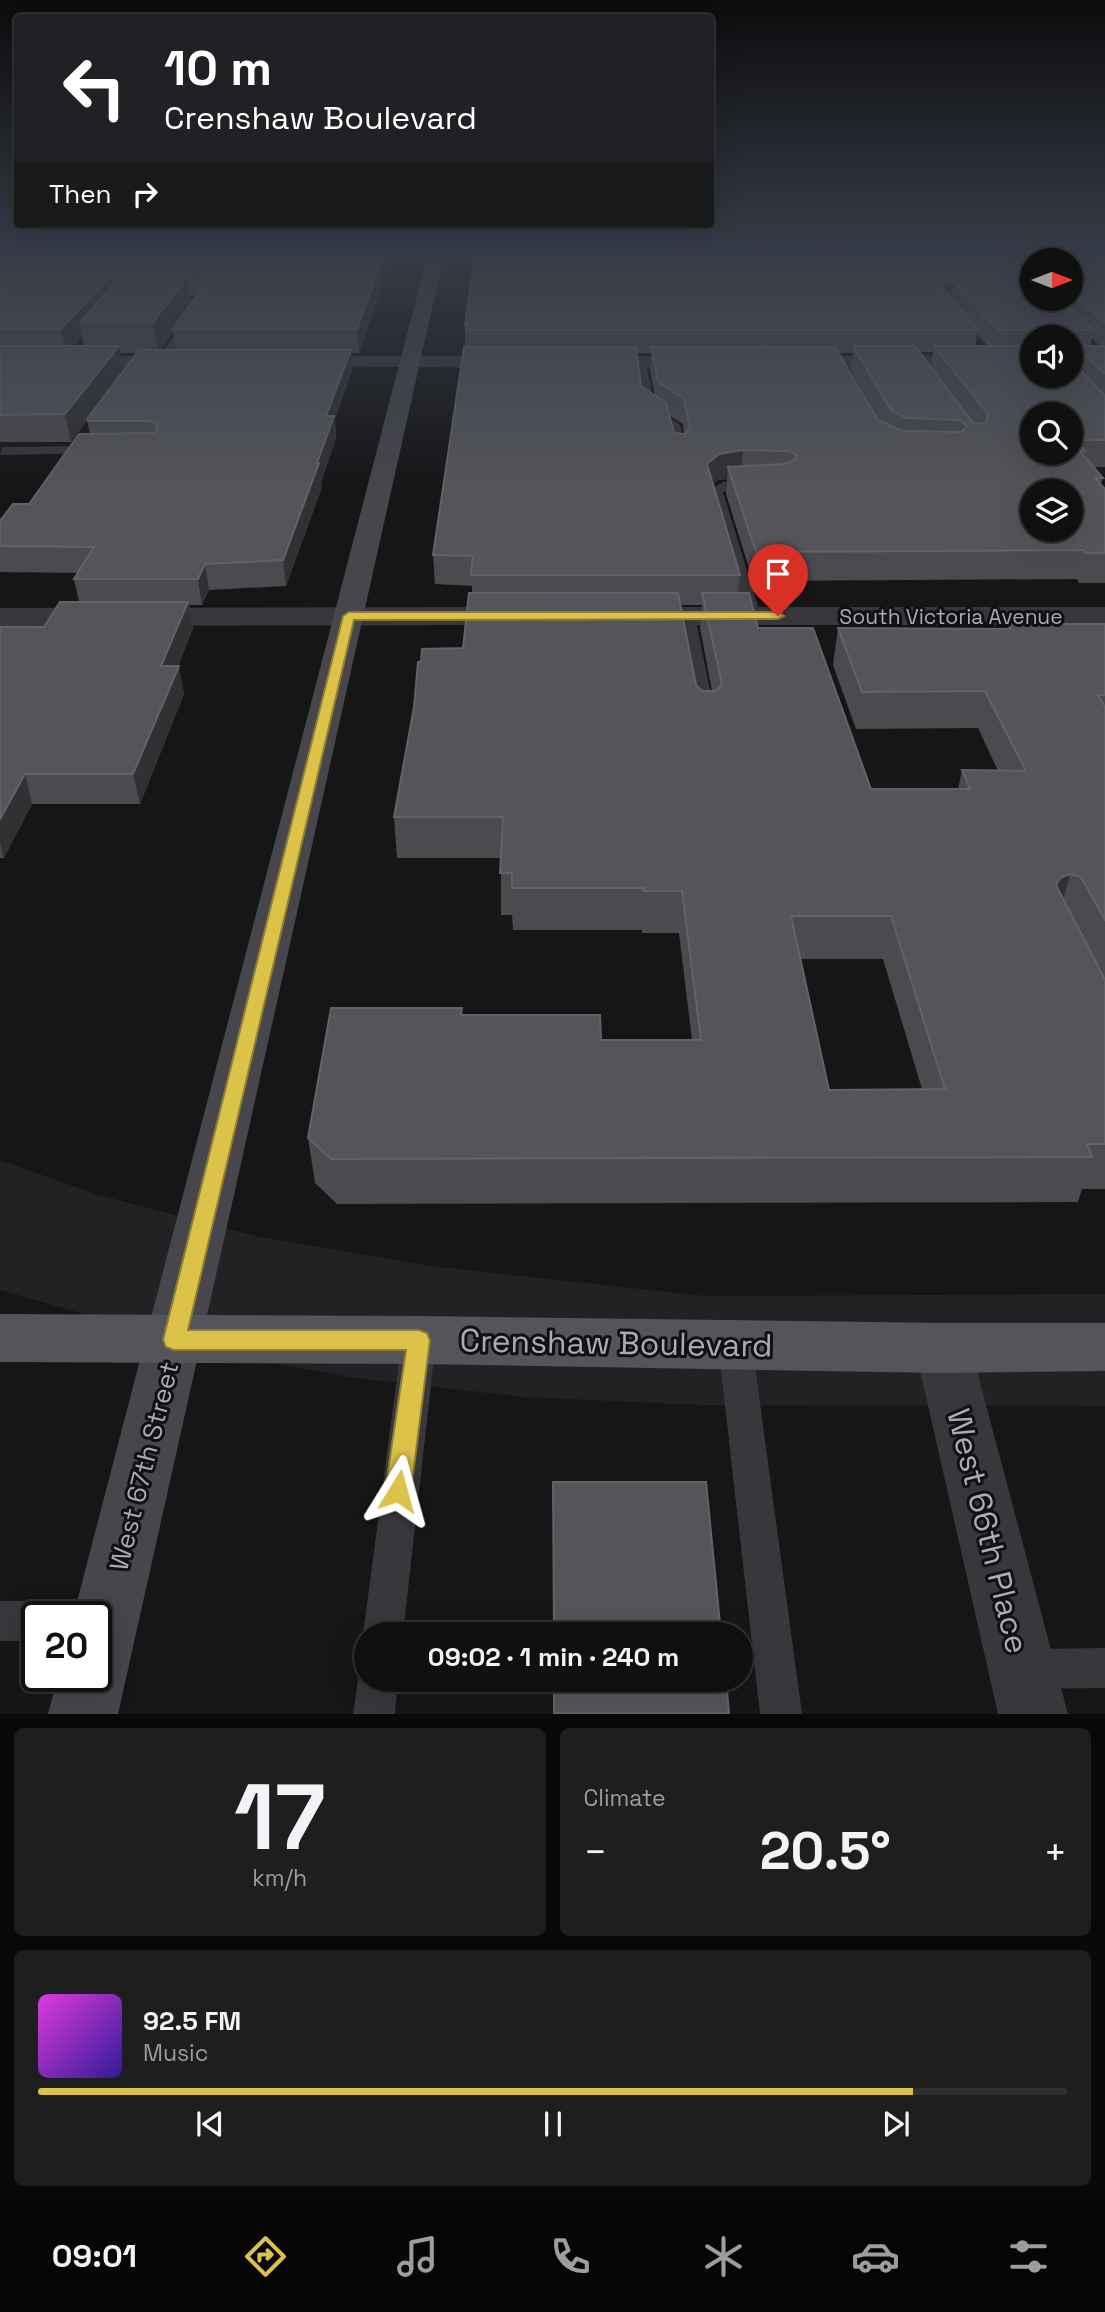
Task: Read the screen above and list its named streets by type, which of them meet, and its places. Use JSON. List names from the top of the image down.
{
  "streets": {
    "main road": ["Crenshaw Boulevard"],
    "street": ["South Victoria Avenue", "West 67th Street", "West 66th Place"]
  },
  "crossings": [
    ["Crenshaw Boulevard", "West 67th Street"],
    ["Crenshaw Boulevard", "West 66th Place"]
  ],
  "north": "right",
  "page": {
    "turn": ["10 m", "Crenshaw Boulevard"],
    "then": "Then",
    "limit": "20",
    "trip": "09:02 · 1 min · 240 m",
    "tile": [
      ["17", "km/h"],
      "Climate"
    ],
    "heat": ["−", "20.5°", "+"],
    "song": ["92.5 FM", "Music"],
    "tabs": "09:01"
  }
}
